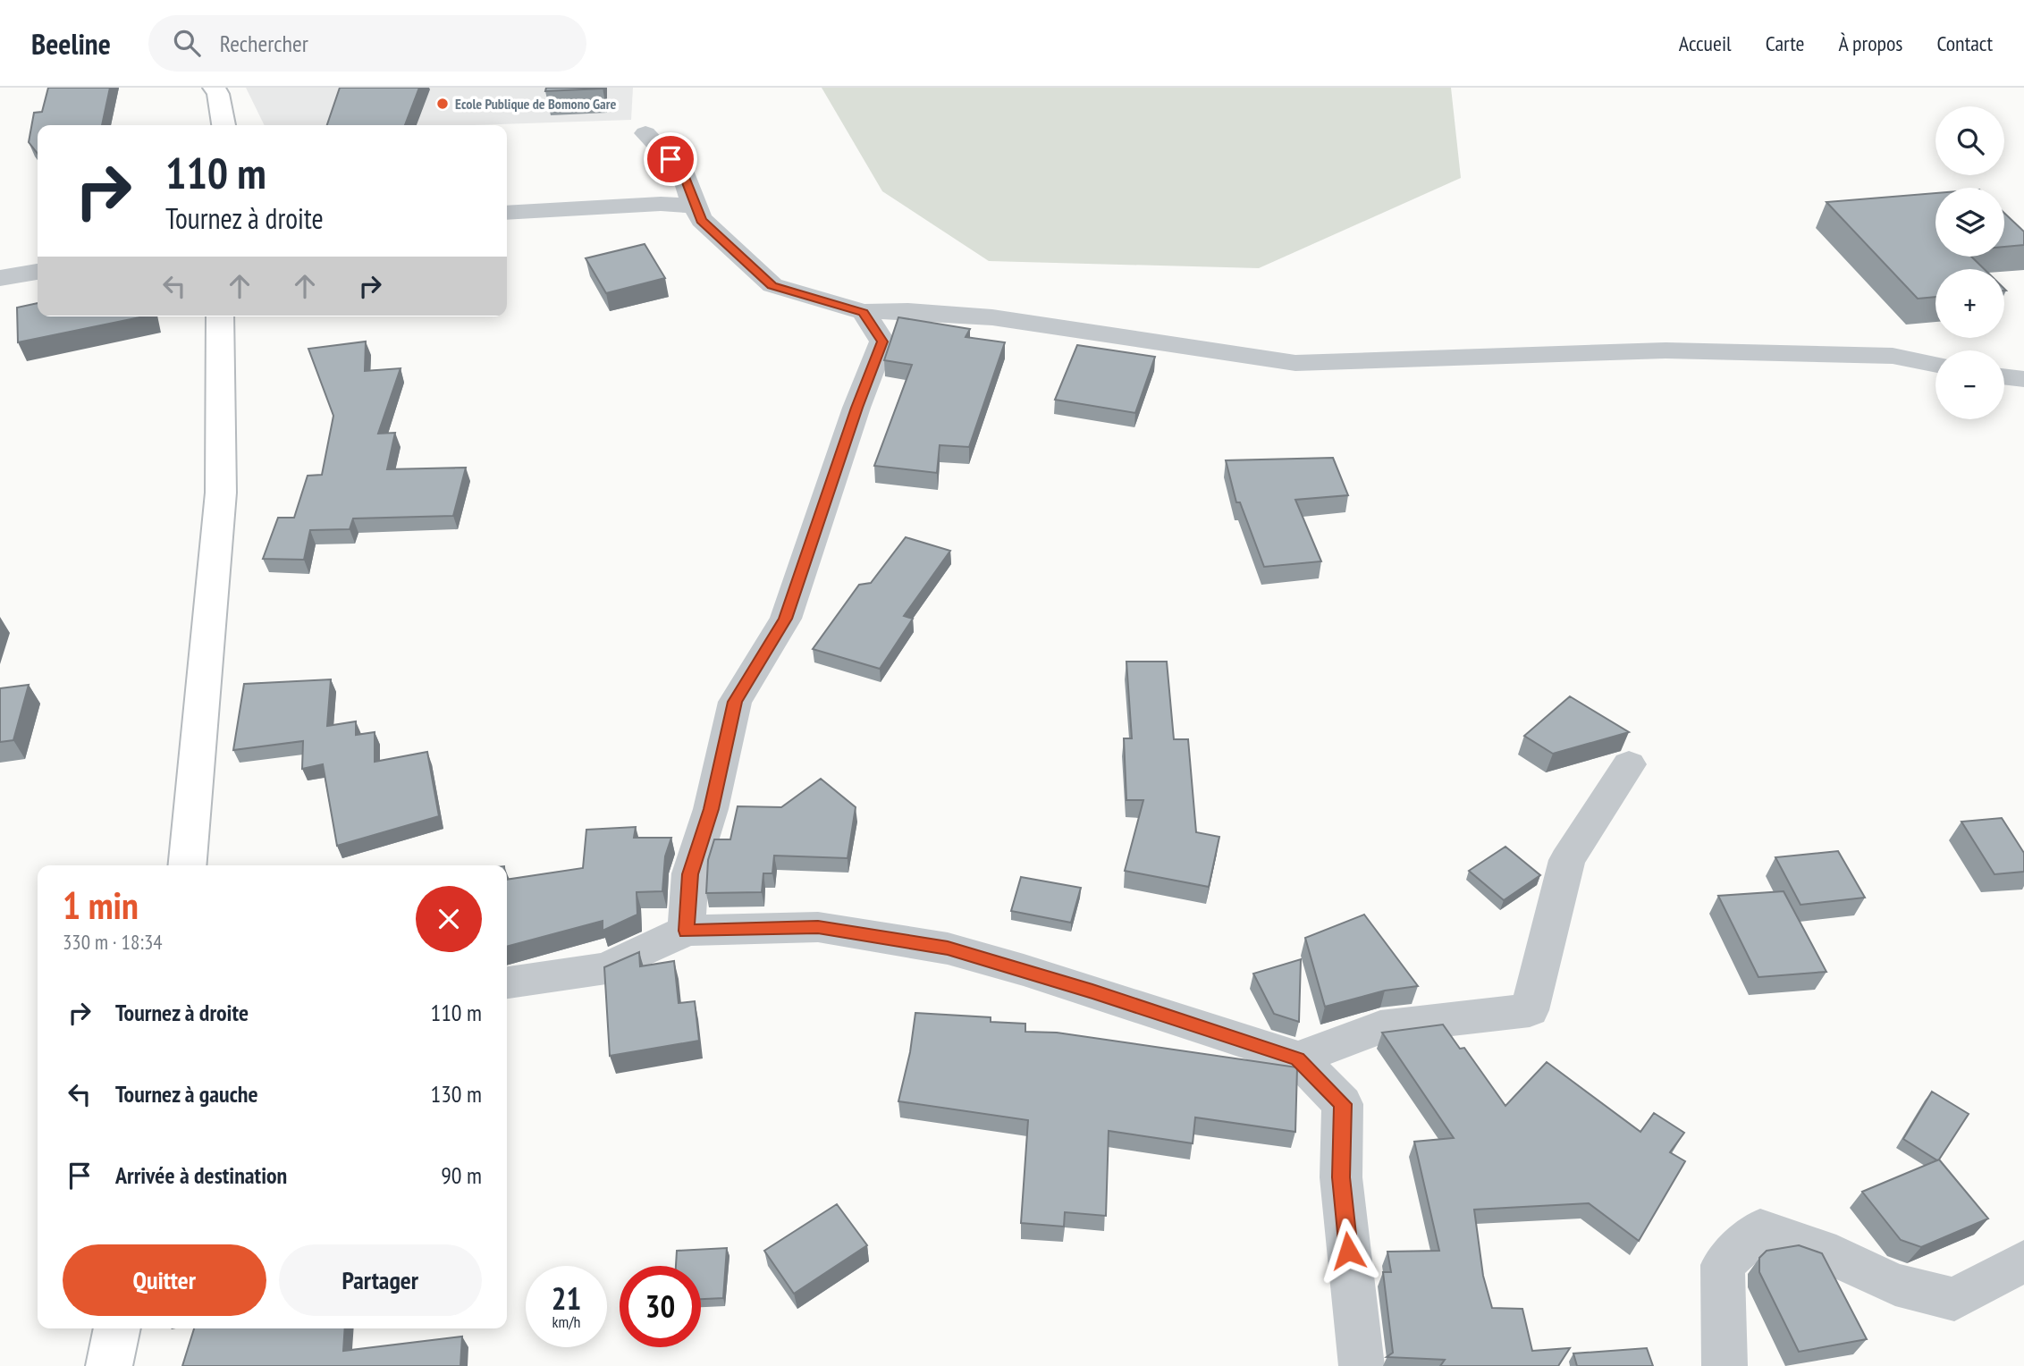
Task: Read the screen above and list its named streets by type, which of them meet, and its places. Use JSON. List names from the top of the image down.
{
  "places": ["Ecole Publique de Bomono Gare"],
  "page": {
    "header": "Beeline",
    "search": "Rechercher",
    "nav": [
      "Accueil",
      "Carte",
      "À propos",
      "Contact"
    ],
    "map_buttons": ["+", "−"],
    "turn": ["110 m", "Tournez à droite"],
    "heading": ["1 min", "330 m · 18:34"],
    "list": [
      {
        "name": "Tournez à droite",
        "value": "110 m"
      },
      {
        "name": "Tournez à gauche",
        "value": "130 m"
      },
      {
        "name": "Arrivée à destination",
        "value": "90 m"
      }
    ],
    "buttons": ["Quitter", "Partager"],
    "speed": "21 km/h",
    "limit": "30"
  }
}
